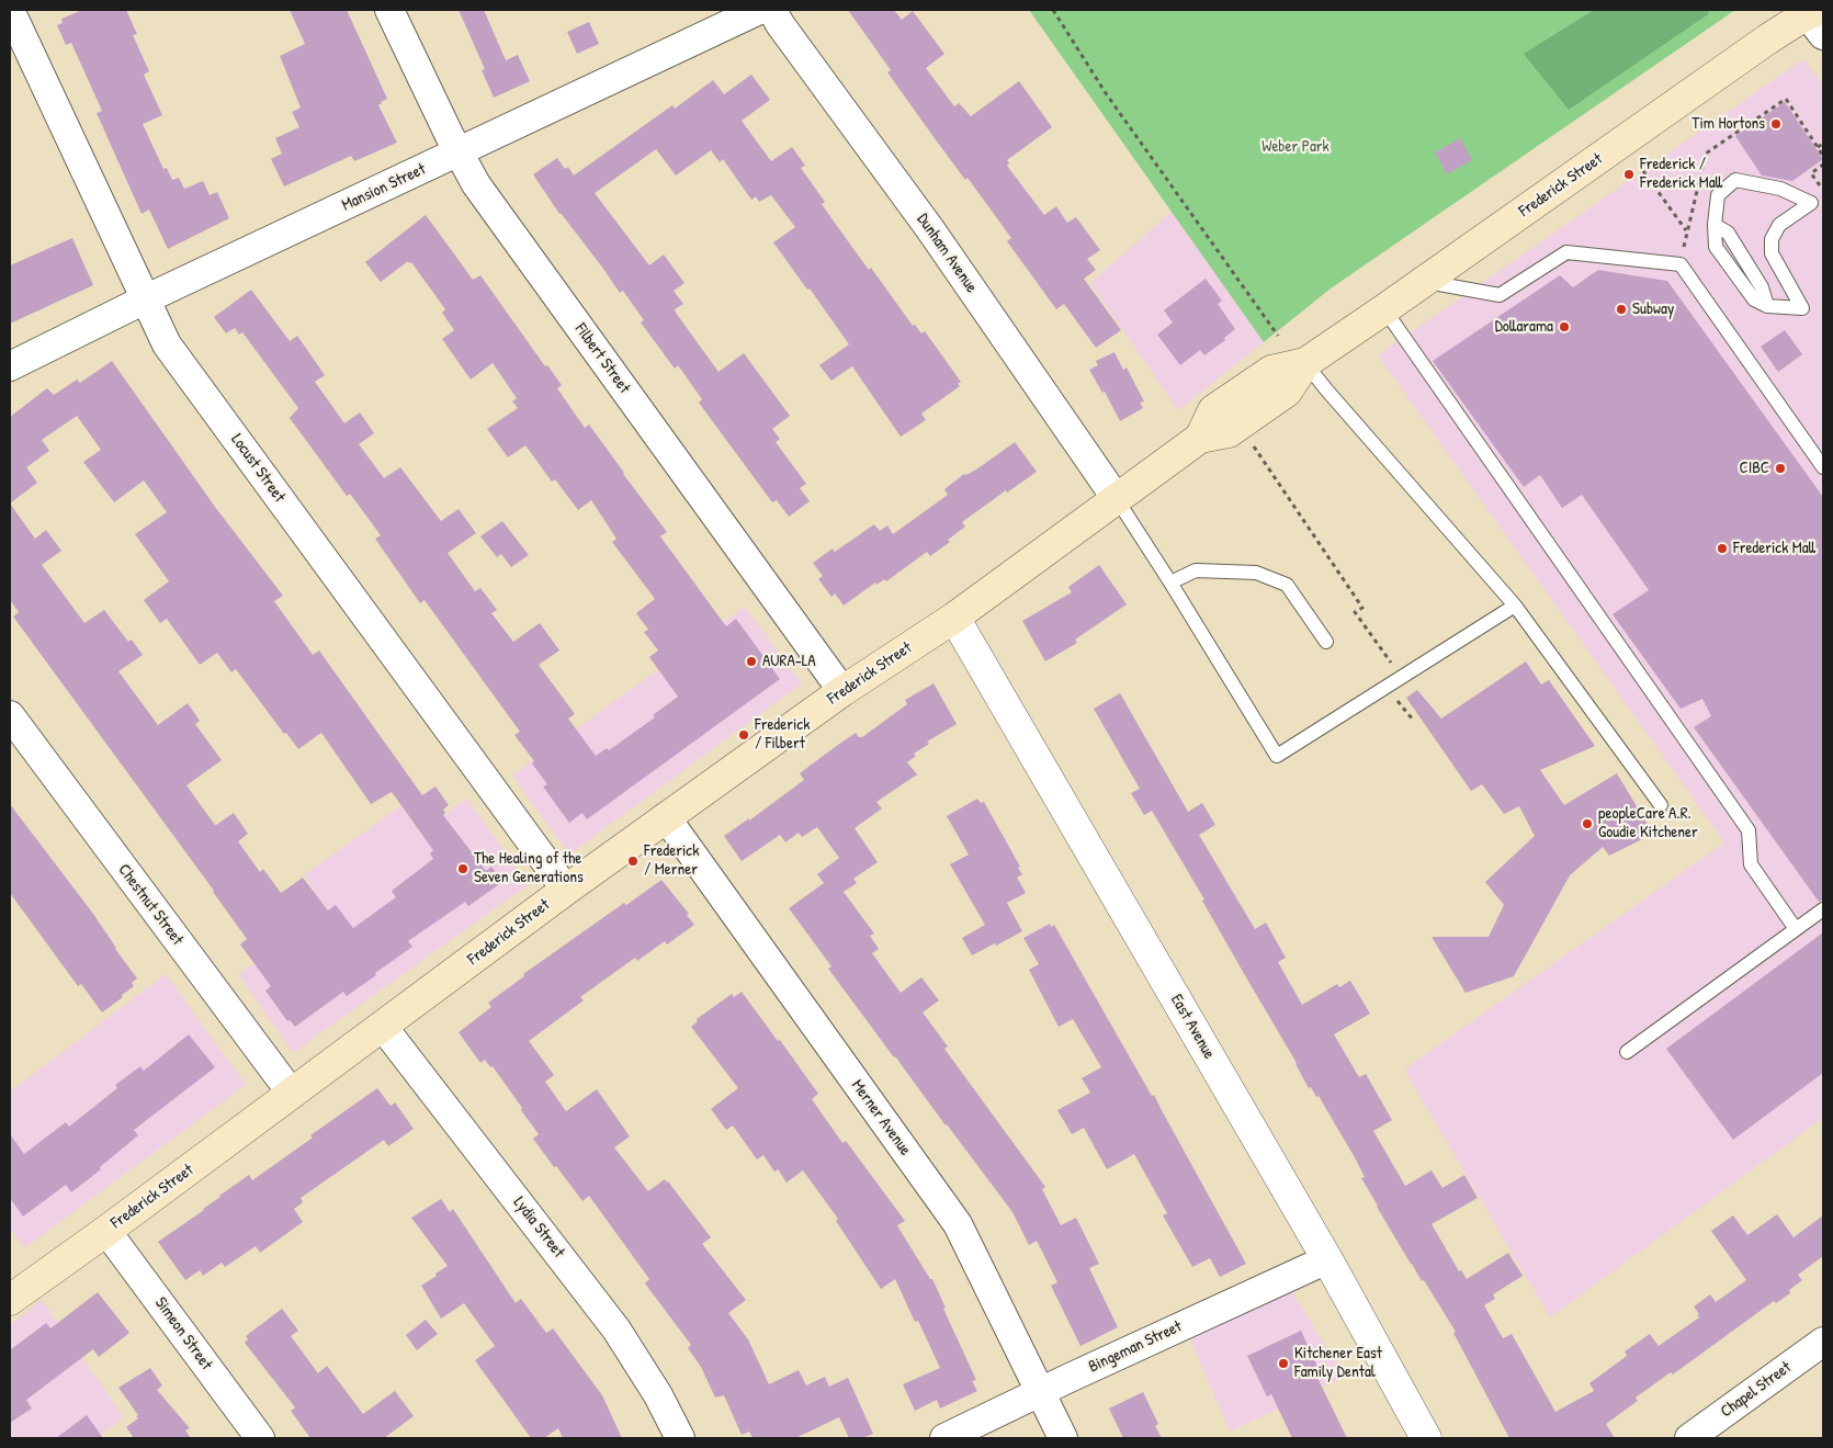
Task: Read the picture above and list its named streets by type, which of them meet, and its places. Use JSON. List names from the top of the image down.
{
  "streets": {
    "main road": ["Frederick Street"],
    "street": [
      "Mansion Street",
      "Dunham Avenue",
      "Filbert Street",
      "Locust Street",
      "Chestnut Street",
      "East Avenue",
      "Merner Avenue",
      "Lydia Street",
      "Simeon Street",
      "Bingeman Street",
      "Chapel Street"
    ]
  },
  "crossings": [
    ["Frederick Street", "Dunham Avenue"],
    ["Frederick Street", "Filbert Street"],
    ["Frederick Street", "Locust Street"],
    ["Frederick Street", "Chestnut Street"],
    ["Frederick Street", "East Avenue"],
    ["Frederick Street", "Merner Avenue"],
    ["Frederick Street", "Lydia Street"],
    ["Frederick Street", "Simeon Street"],
    ["Mansion Street", "Filbert Street"],
    ["Mansion Street", "Locust Street"],
    ["East Avenue", "Bingeman Street"],
    ["Merner Avenue", "Bingeman Street"]
  ],
  "parks": ["Weber Park"],
  "places": [
    "Tim Hortons",
    "Frederick / Frederick Mall",
    "Subway",
    "Dollarama",
    "CIBC",
    "Frederick Mall",
    "AURA-LA",
    "Frederick / Filbert",
    "peopleCare A.R. Goudie Kitchener",
    "Frederick / Merner",
    "The Healing of the Seven Generations",
    "Kitchener East Family Dental"
  ]
}
